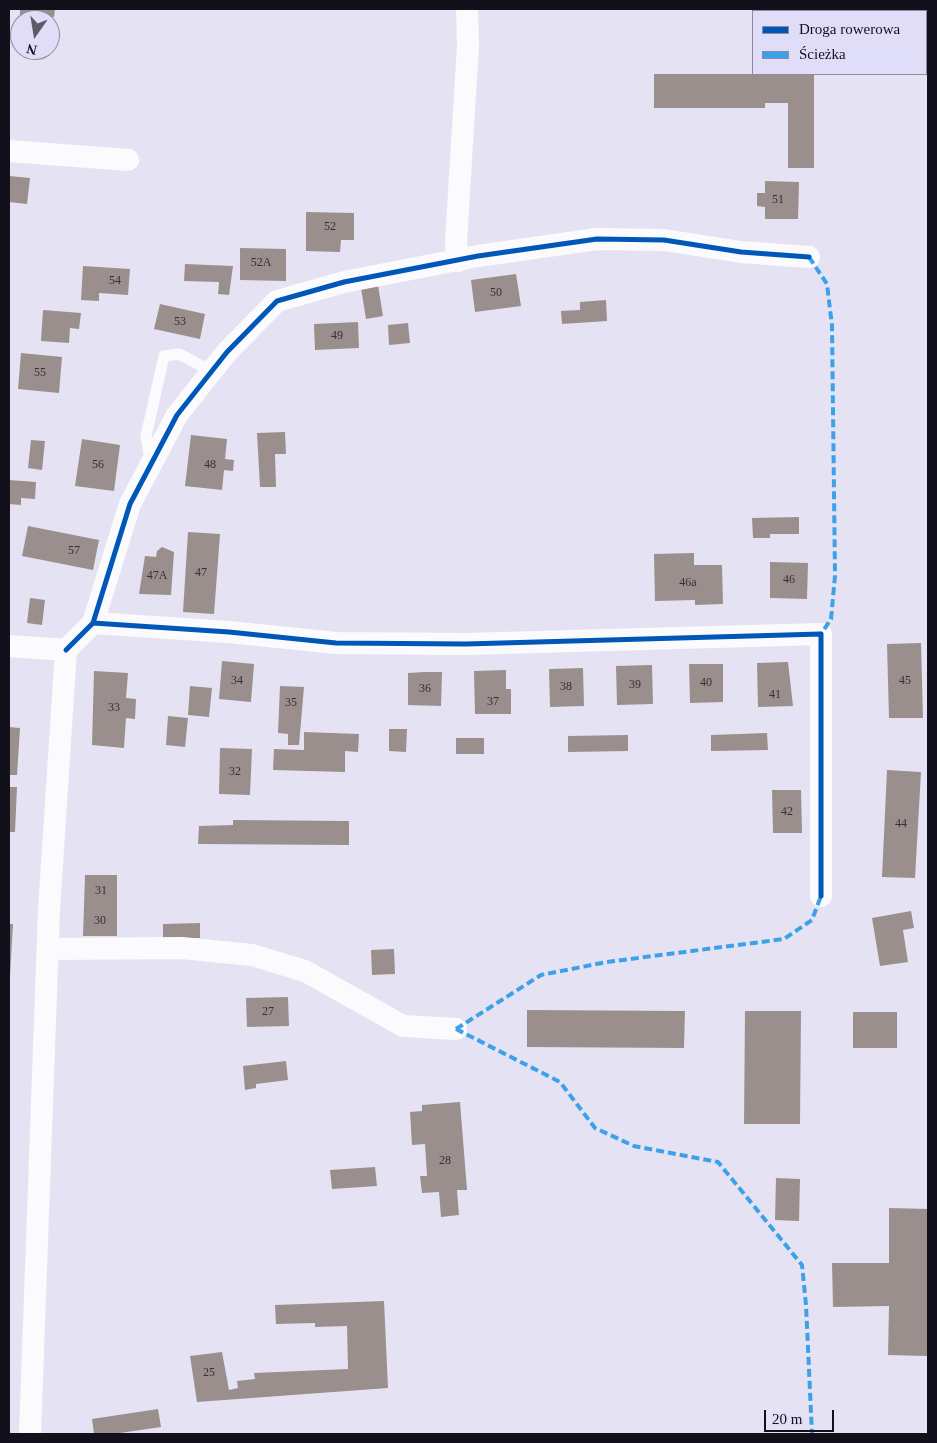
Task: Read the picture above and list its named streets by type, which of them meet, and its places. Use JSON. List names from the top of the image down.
{
  "house_numbers": [
    "51",
    "52",
    "52A",
    "54",
    "50",
    "53",
    "49",
    "55",
    "56",
    "48",
    "57",
    "47",
    "47A",
    "46",
    "46a",
    "34",
    "45",
    "40",
    "39",
    "38",
    "36",
    "41",
    "37",
    "35",
    "33",
    "32",
    "42",
    "44",
    "31",
    "30",
    "27",
    "28",
    "25"
  ],
  "legend": ["Droga rowerowa", "Ścieżka"],
  "scale_bar": "20 m",
  "north": "bottom"
}
